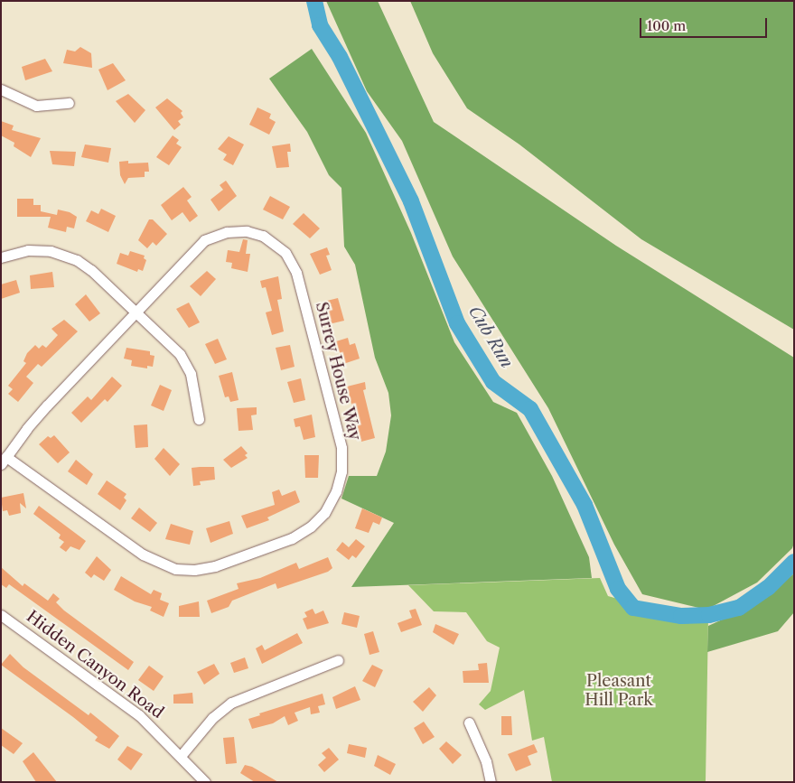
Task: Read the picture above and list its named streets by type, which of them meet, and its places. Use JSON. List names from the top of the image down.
{
  "streets": {
    "street": ["Surrey House Way", "Hidden Canyon Road"]
  },
  "water": ["Cub Run"],
  "parks": ["Pleasant Hill Park"],
  "scale_bar": "100 m"
}
